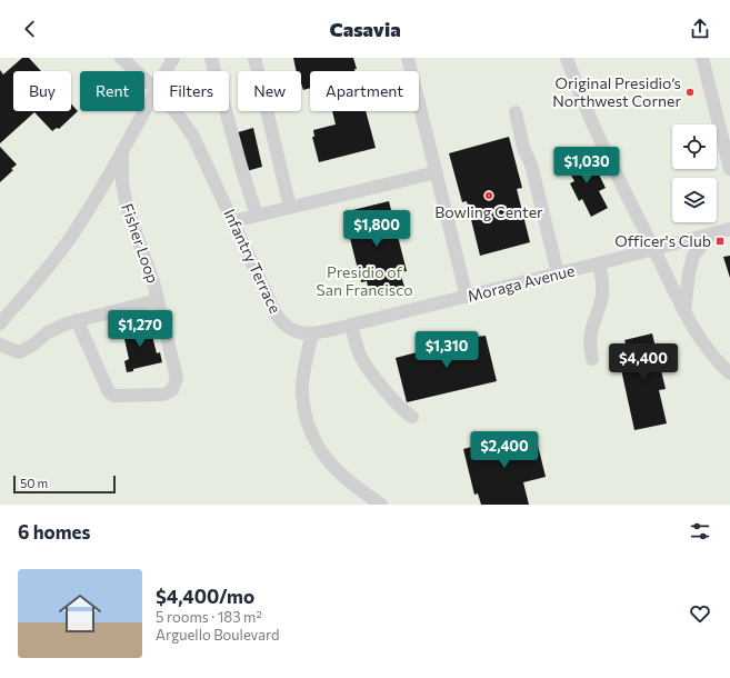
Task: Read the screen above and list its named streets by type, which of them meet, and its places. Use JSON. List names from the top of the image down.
{
  "streets": {
    "street": ["Fisher Loop", "Infantry Terrace", "Moraga Avenue"]
  },
  "crossings": [
    ["Infantry Terrace", "Moraga Avenue"]
  ],
  "parks": ["Presidio of San Francisco"],
  "places": {
    "other": ["Original Presidio’s Northwest Corner", "Bowling Center"],
    "transit": ["Officer's Club"]
  },
  "scale_bar": "50 m",
  "page": {
    "header": "Casavia",
    "chip": [
      "Buy",
      "Rent",
      "Filters",
      "New",
      "Apartment"
    ],
    "price": [
      "$1,030",
      "$1,800",
      "$1,270",
      "$1,310",
      "$4,400",
      "$2,400"
    ],
    "scale": "50 m",
    "heading": "6 homes",
    "list": [
      {
        "name": "$4,400/mo",
        "note": "5 rooms · 183 m² · Arguello Boulevard"
      }
    ]
  }
}
